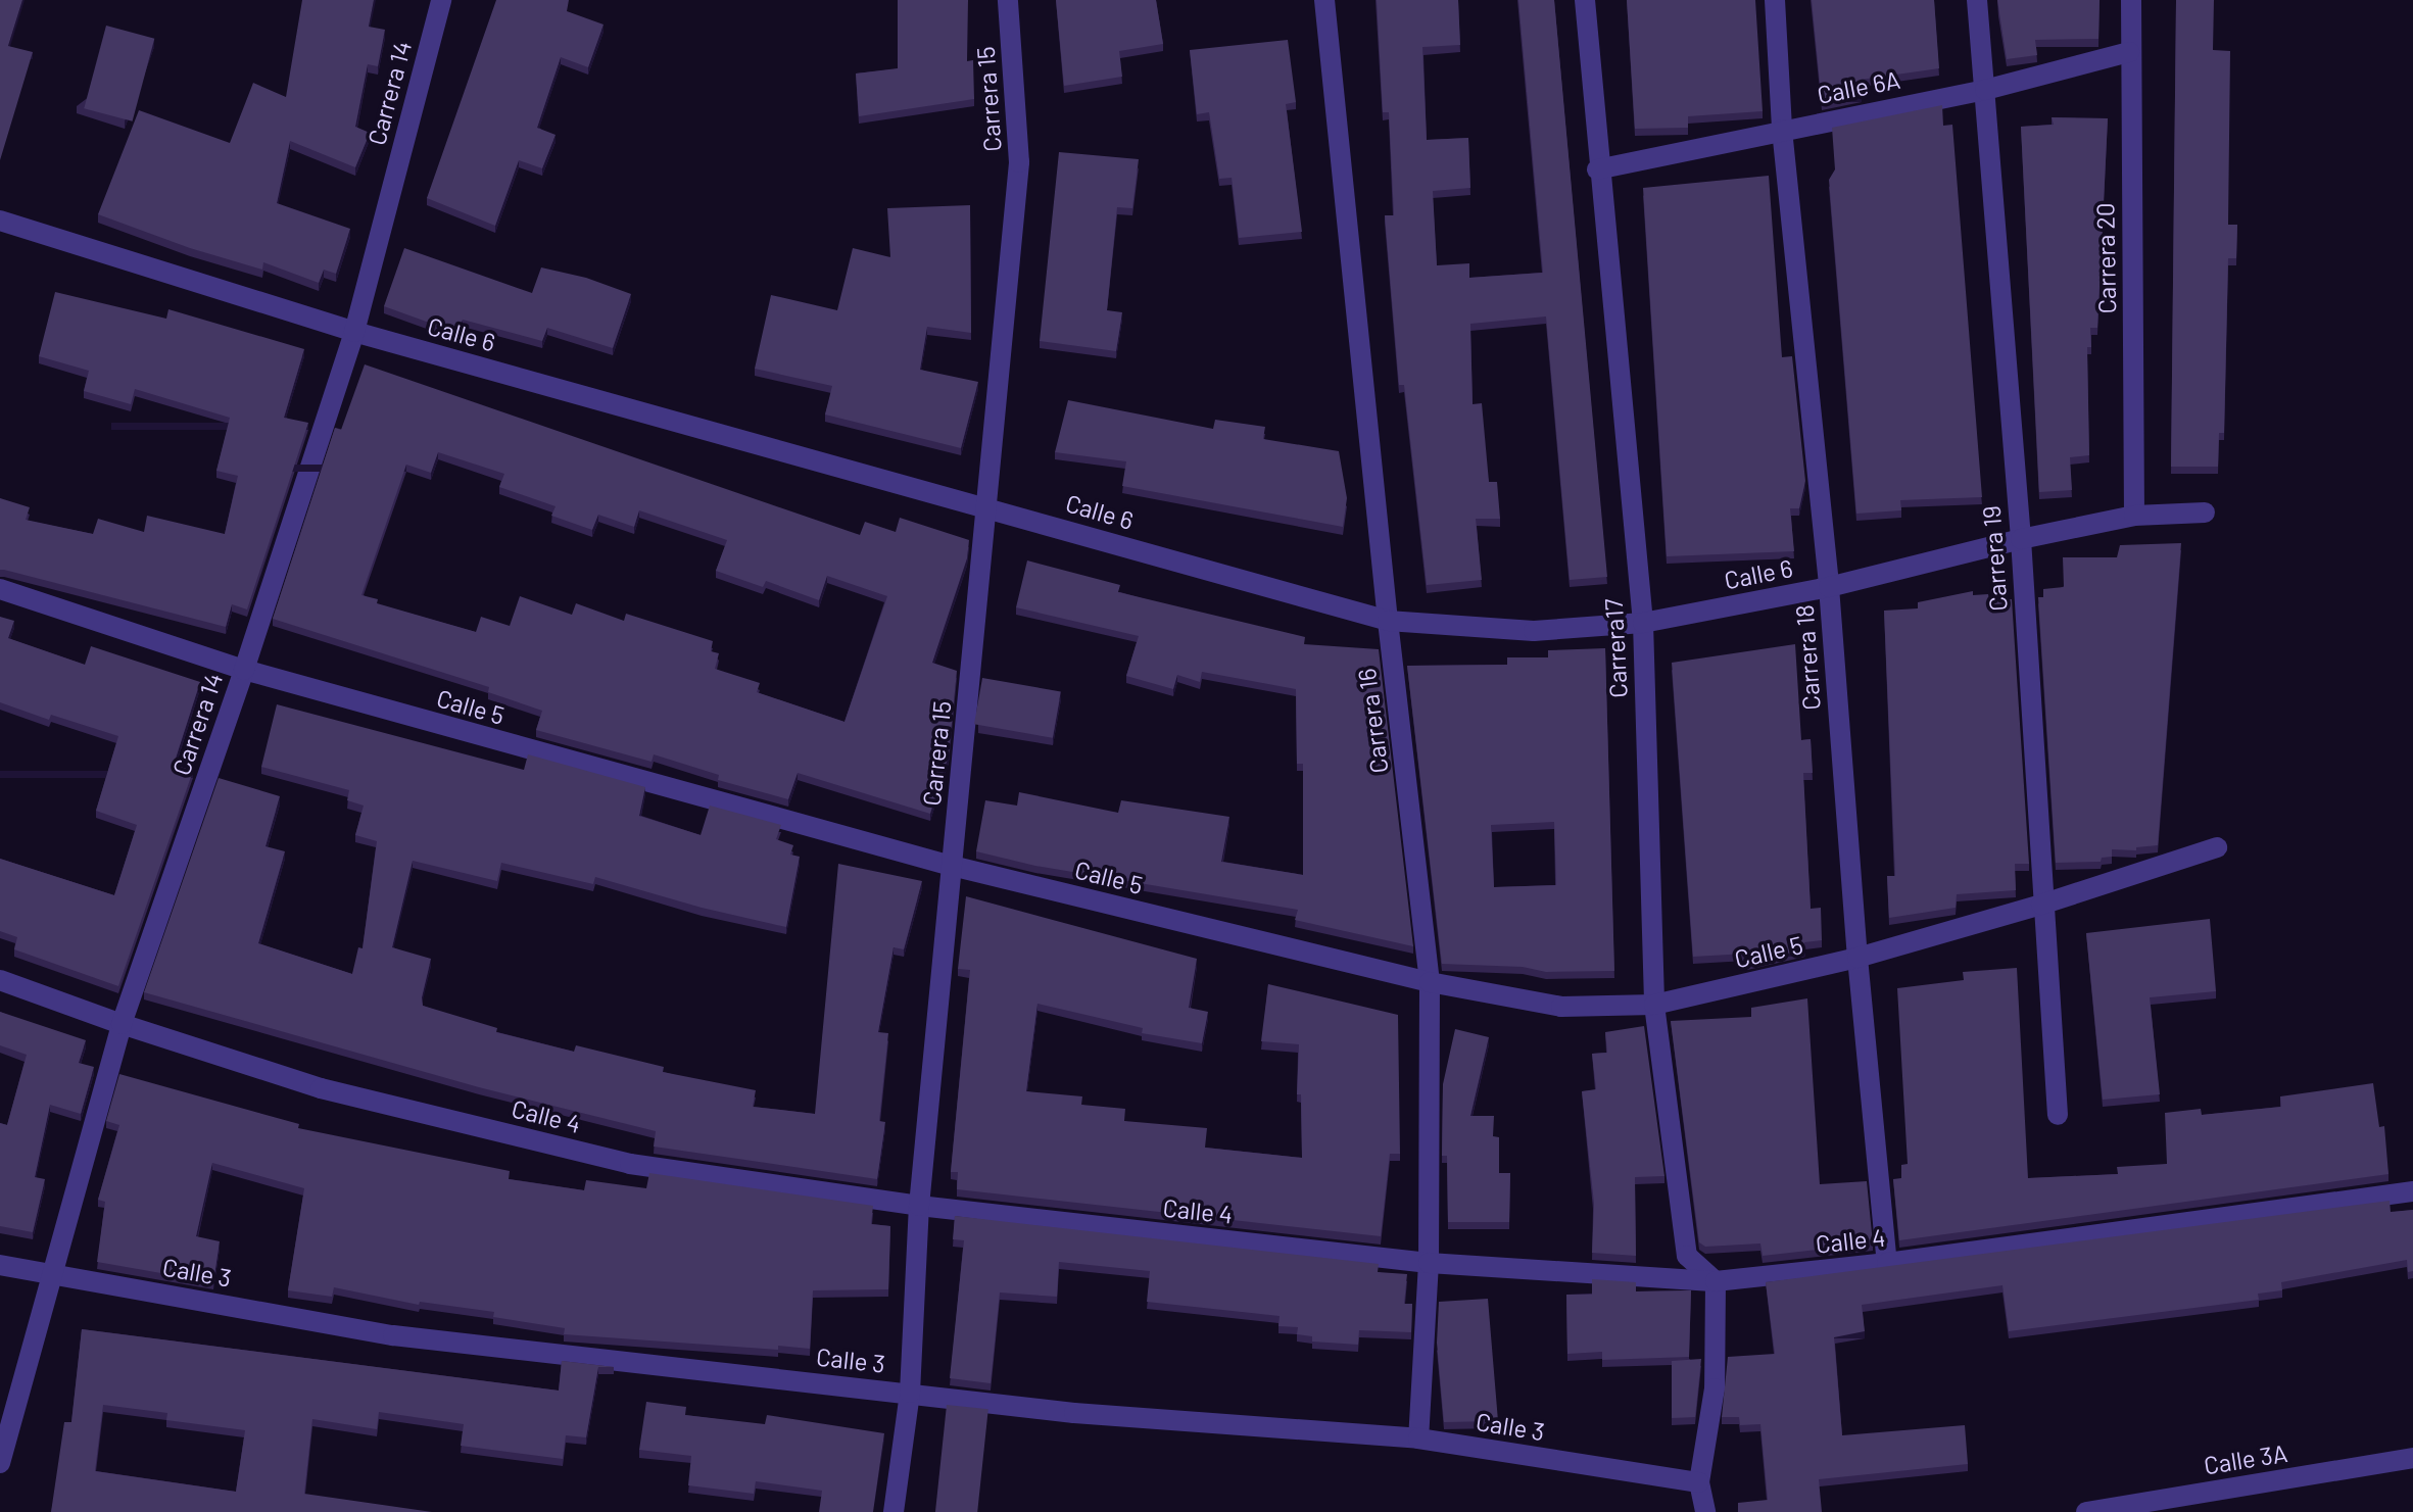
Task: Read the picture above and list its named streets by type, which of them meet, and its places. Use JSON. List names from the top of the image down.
{
  "streets": {
    "street": [
      "Calle 6A",
      "Carrera 14",
      "Carrera 15",
      "Carrera 20",
      "Calle 6",
      "Carrera 19",
      "Carrera17",
      "Carrera 18",
      "Calle 5",
      "Carrera 16",
      "Calle 4",
      "Calle 3",
      "Calle 3A"
    ]
  },
  "crossings": [
    ["Calle 6A", "Carrera 20"],
    ["Calle 6A", "Carrera 19"],
    ["Calle 6A", "Carrera17"],
    ["Calle 6A", "Carrera 18"],
    ["Carrera 14", "Calle 6"],
    ["Carrera 14", "Calle 5"],
    ["Carrera 14", "Calle 4"],
    ["Carrera 14", "Calle 3"],
    ["Carrera 15", "Calle 6"],
    ["Carrera 15", "Calle 5"],
    ["Carrera 15", "Calle 4"],
    ["Carrera 15", "Calle 3"],
    ["Carrera 20", "Calle 6"],
    ["Calle 6", "Carrera 19"],
    ["Calle 6", "Carrera17"],
    ["Calle 6", "Carrera 18"],
    ["Calle 6", "Carrera 16"],
    ["Carrera 19", "Calle 5"],
    ["Carrera17", "Calle 5"],
    ["Carrera17", "Calle 4"],
    ["Carrera 18", "Calle 5"],
    ["Carrera 18", "Calle 4"],
    ["Calle 5", "Carrera 16"],
    ["Carrera 16", "Calle 4"],
    ["Carrera 16", "Calle 3"]
  ]
}
